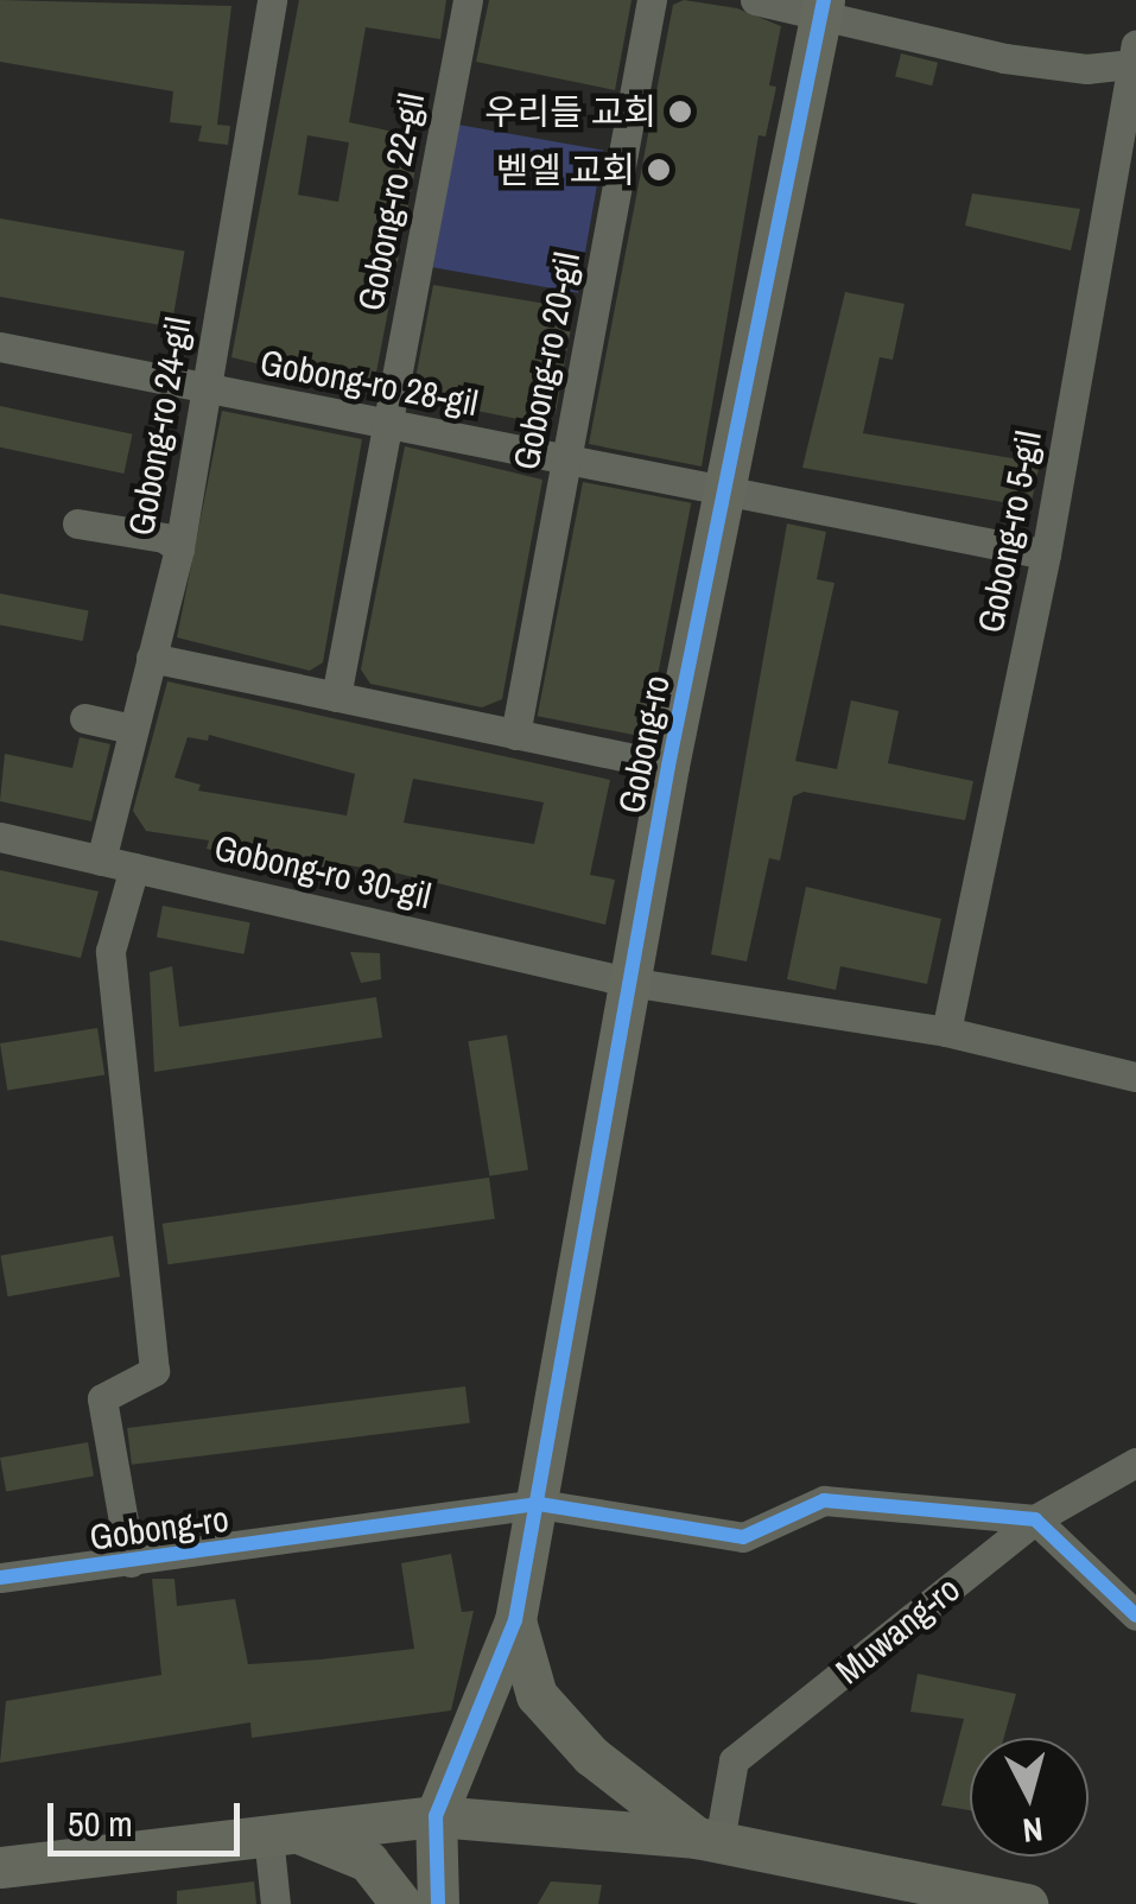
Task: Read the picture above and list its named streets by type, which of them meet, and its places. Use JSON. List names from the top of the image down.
{
  "streets": {
    "street": [
      "Gobong-ro 22-gil",
      "Gobong-ro 20-gil",
      "Gobong-ro 28-gil",
      "Gobong-ro 24-gil",
      "Gobong-ro 5-gil",
      "Gobong-ro",
      "Gobong-ro 30-gil",
      "Muwang-ro"
    ]
  },
  "crossings": [
    ["Gobong-ro 22-gil", "Gobong-ro 28-gil"],
    ["Gobong-ro 22-gil", "Gobong-ro"],
    ["Gobong-ro 20-gil", "Gobong-ro 28-gil"],
    ["Gobong-ro 20-gil", "Gobong-ro"],
    ["Gobong-ro 28-gil", "Gobong-ro 24-gil"],
    ["Gobong-ro 28-gil", "Gobong-ro"],
    ["Gobong-ro 24-gil", "Gobong-ro"],
    ["Gobong-ro 24-gil", "Gobong-ro 30-gil"],
    ["Gobong-ro", "Gobong-ro 30-gil"]
  ],
  "places": ["우리들 교회", "벧엘 교회"],
  "scale_bar": "50 m",
  "north": "bottom"
}
